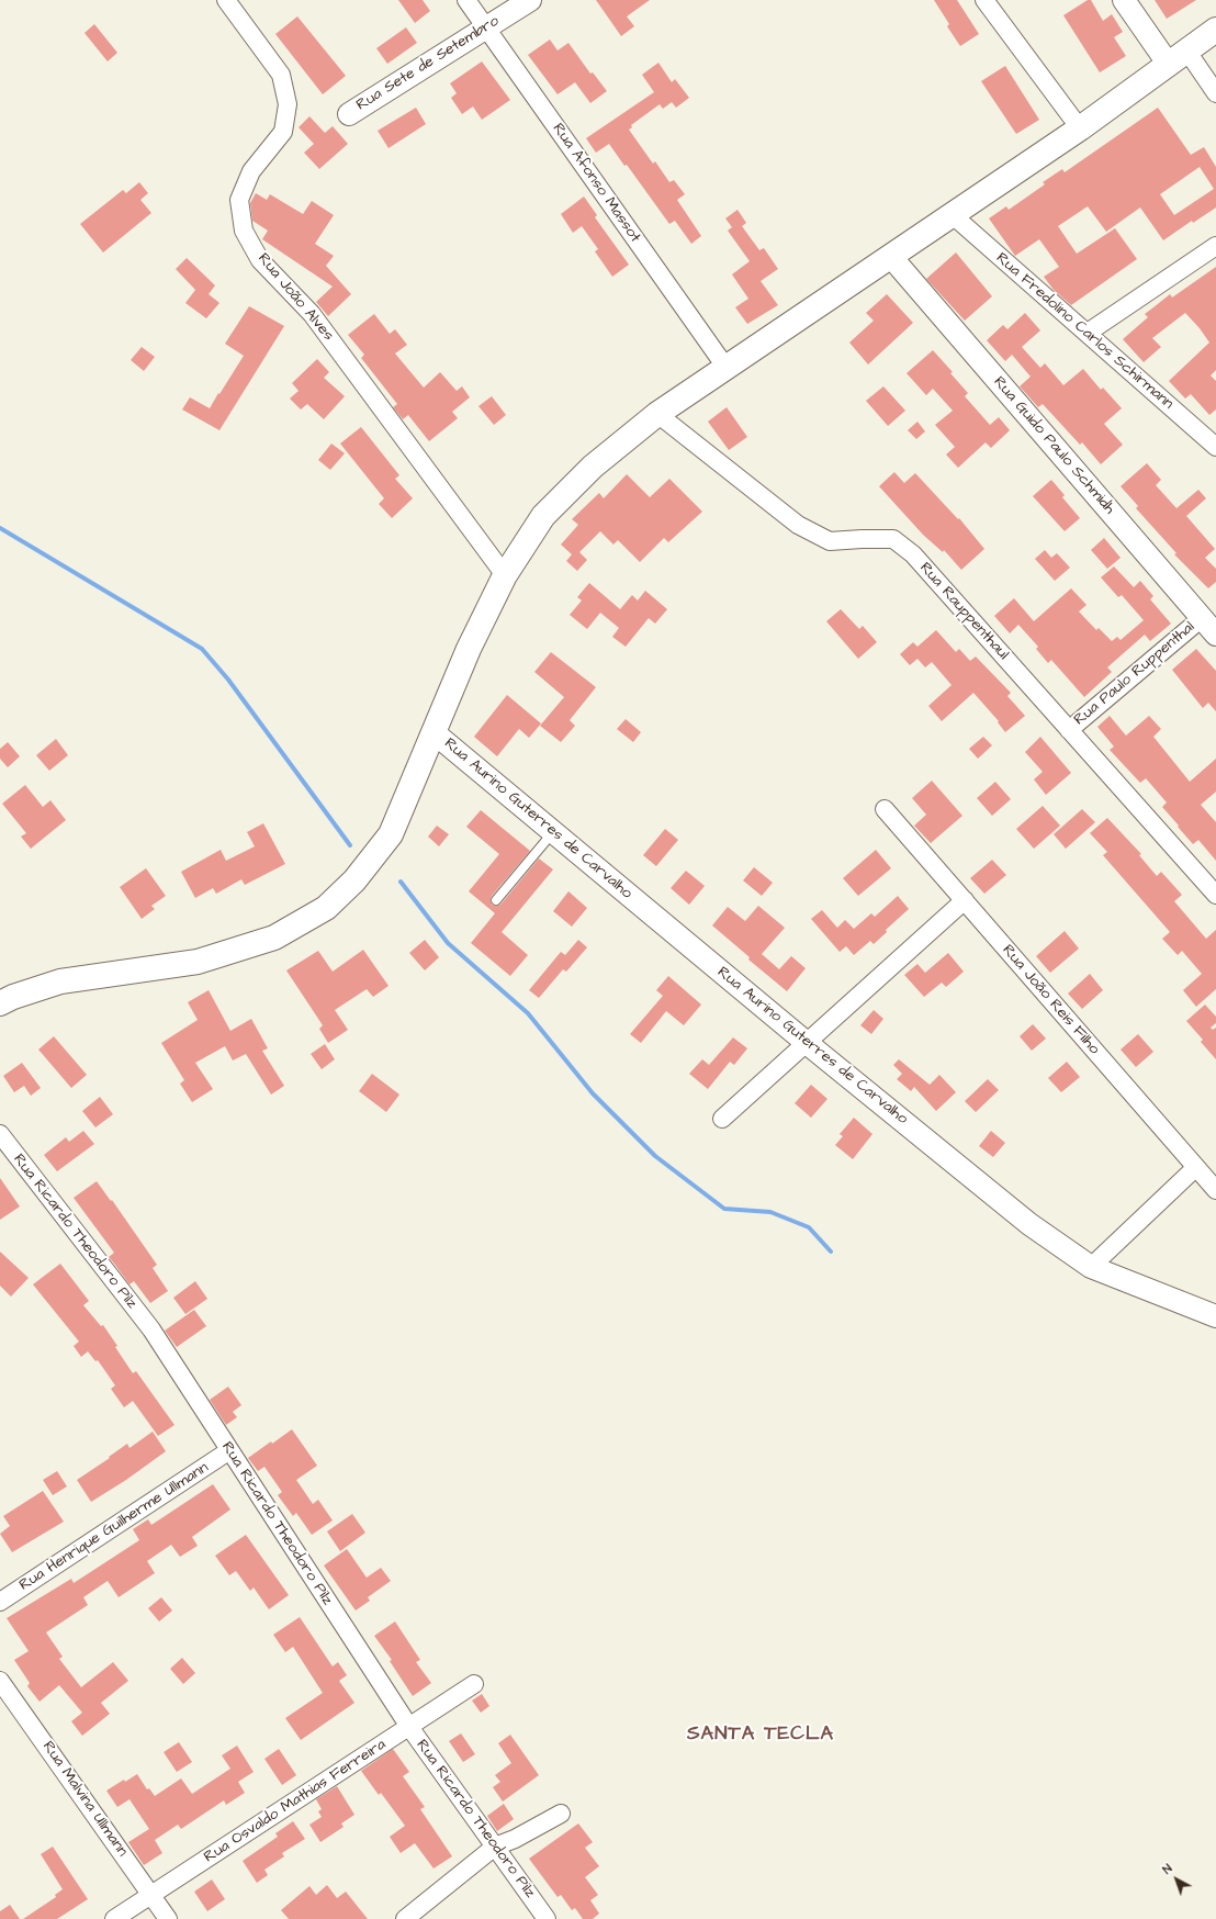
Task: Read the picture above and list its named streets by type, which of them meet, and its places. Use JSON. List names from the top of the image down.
{
  "streets": {
    "street": [
      "Rua Sete de Setembro",
      "Rua Afonso Massot",
      "Rua João Alves",
      "Rua Fredolino Carlos Schirmann",
      "Rua Guido Paulo Schmidh",
      "Rua Rauppenthaul",
      "Rua Paulo Ruppenthal",
      "Rua Aurino Guterres de Carvalho",
      "Rua João Reis Filho",
      "Rua Ricardo Theodoro Pilz",
      "Rua Henrique Guilherme Ullmann",
      "Rua Malvina Ullmann",
      "Rua Osvaldo Mathias Ferreira"
    ]
  },
  "crossings": [
    ["Rua Sete de Setembro", "Rua Afonso Massot"],
    ["Rua Guido Paulo Schmidh", "Rua Paulo Ruppenthal"],
    ["Rua Rauppenthaul", "Rua Paulo Ruppenthal"],
    ["Rua Ricardo Theodoro Pilz", "Rua Henrique Guilherme Ullmann"],
    ["Rua Ricardo Theodoro Pilz", "Rua Osvaldo Mathias Ferreira"],
    ["Rua Malvina Ullmann", "Rua Osvaldo Mathias Ferreira"]
  ],
  "districts": ["SANTA TECLA"],
  "north": "top left"
}
